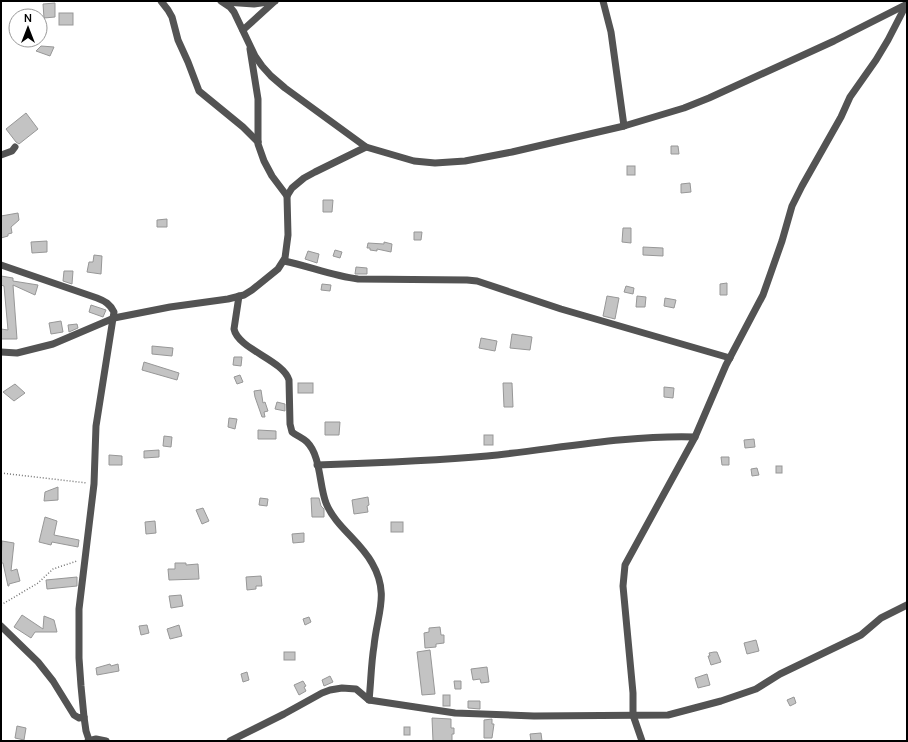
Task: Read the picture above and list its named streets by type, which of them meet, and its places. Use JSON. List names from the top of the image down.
{
  "north": "top"
}
